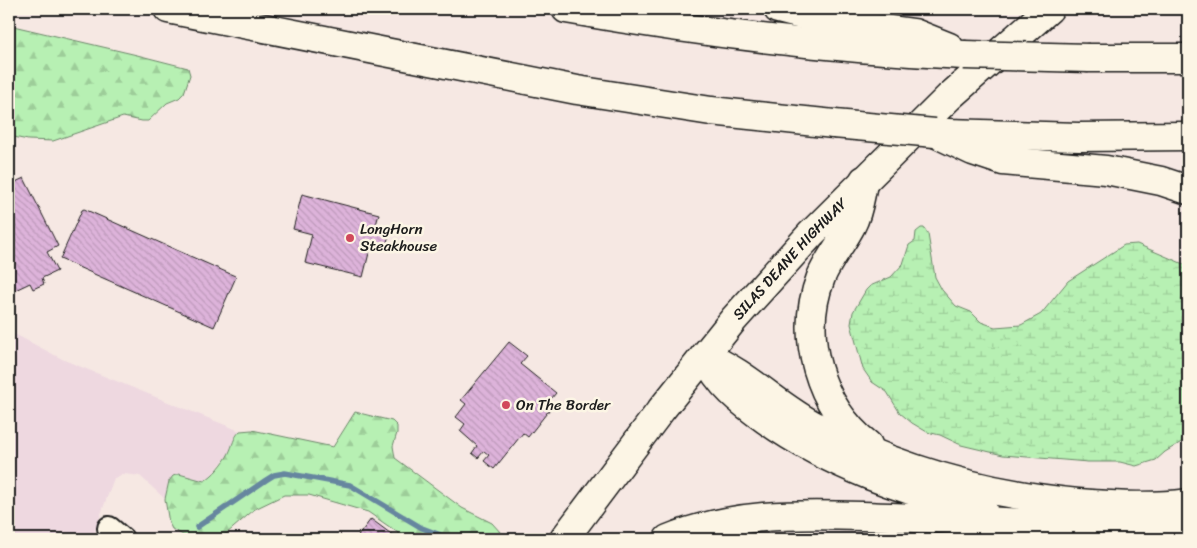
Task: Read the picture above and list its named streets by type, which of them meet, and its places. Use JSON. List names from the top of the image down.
{
  "streets": {
    "main road": ["SILAS DEANE HIGHWAY"]
  },
  "places": ["LongHorn Steakhouse", "On The Border"]
}
